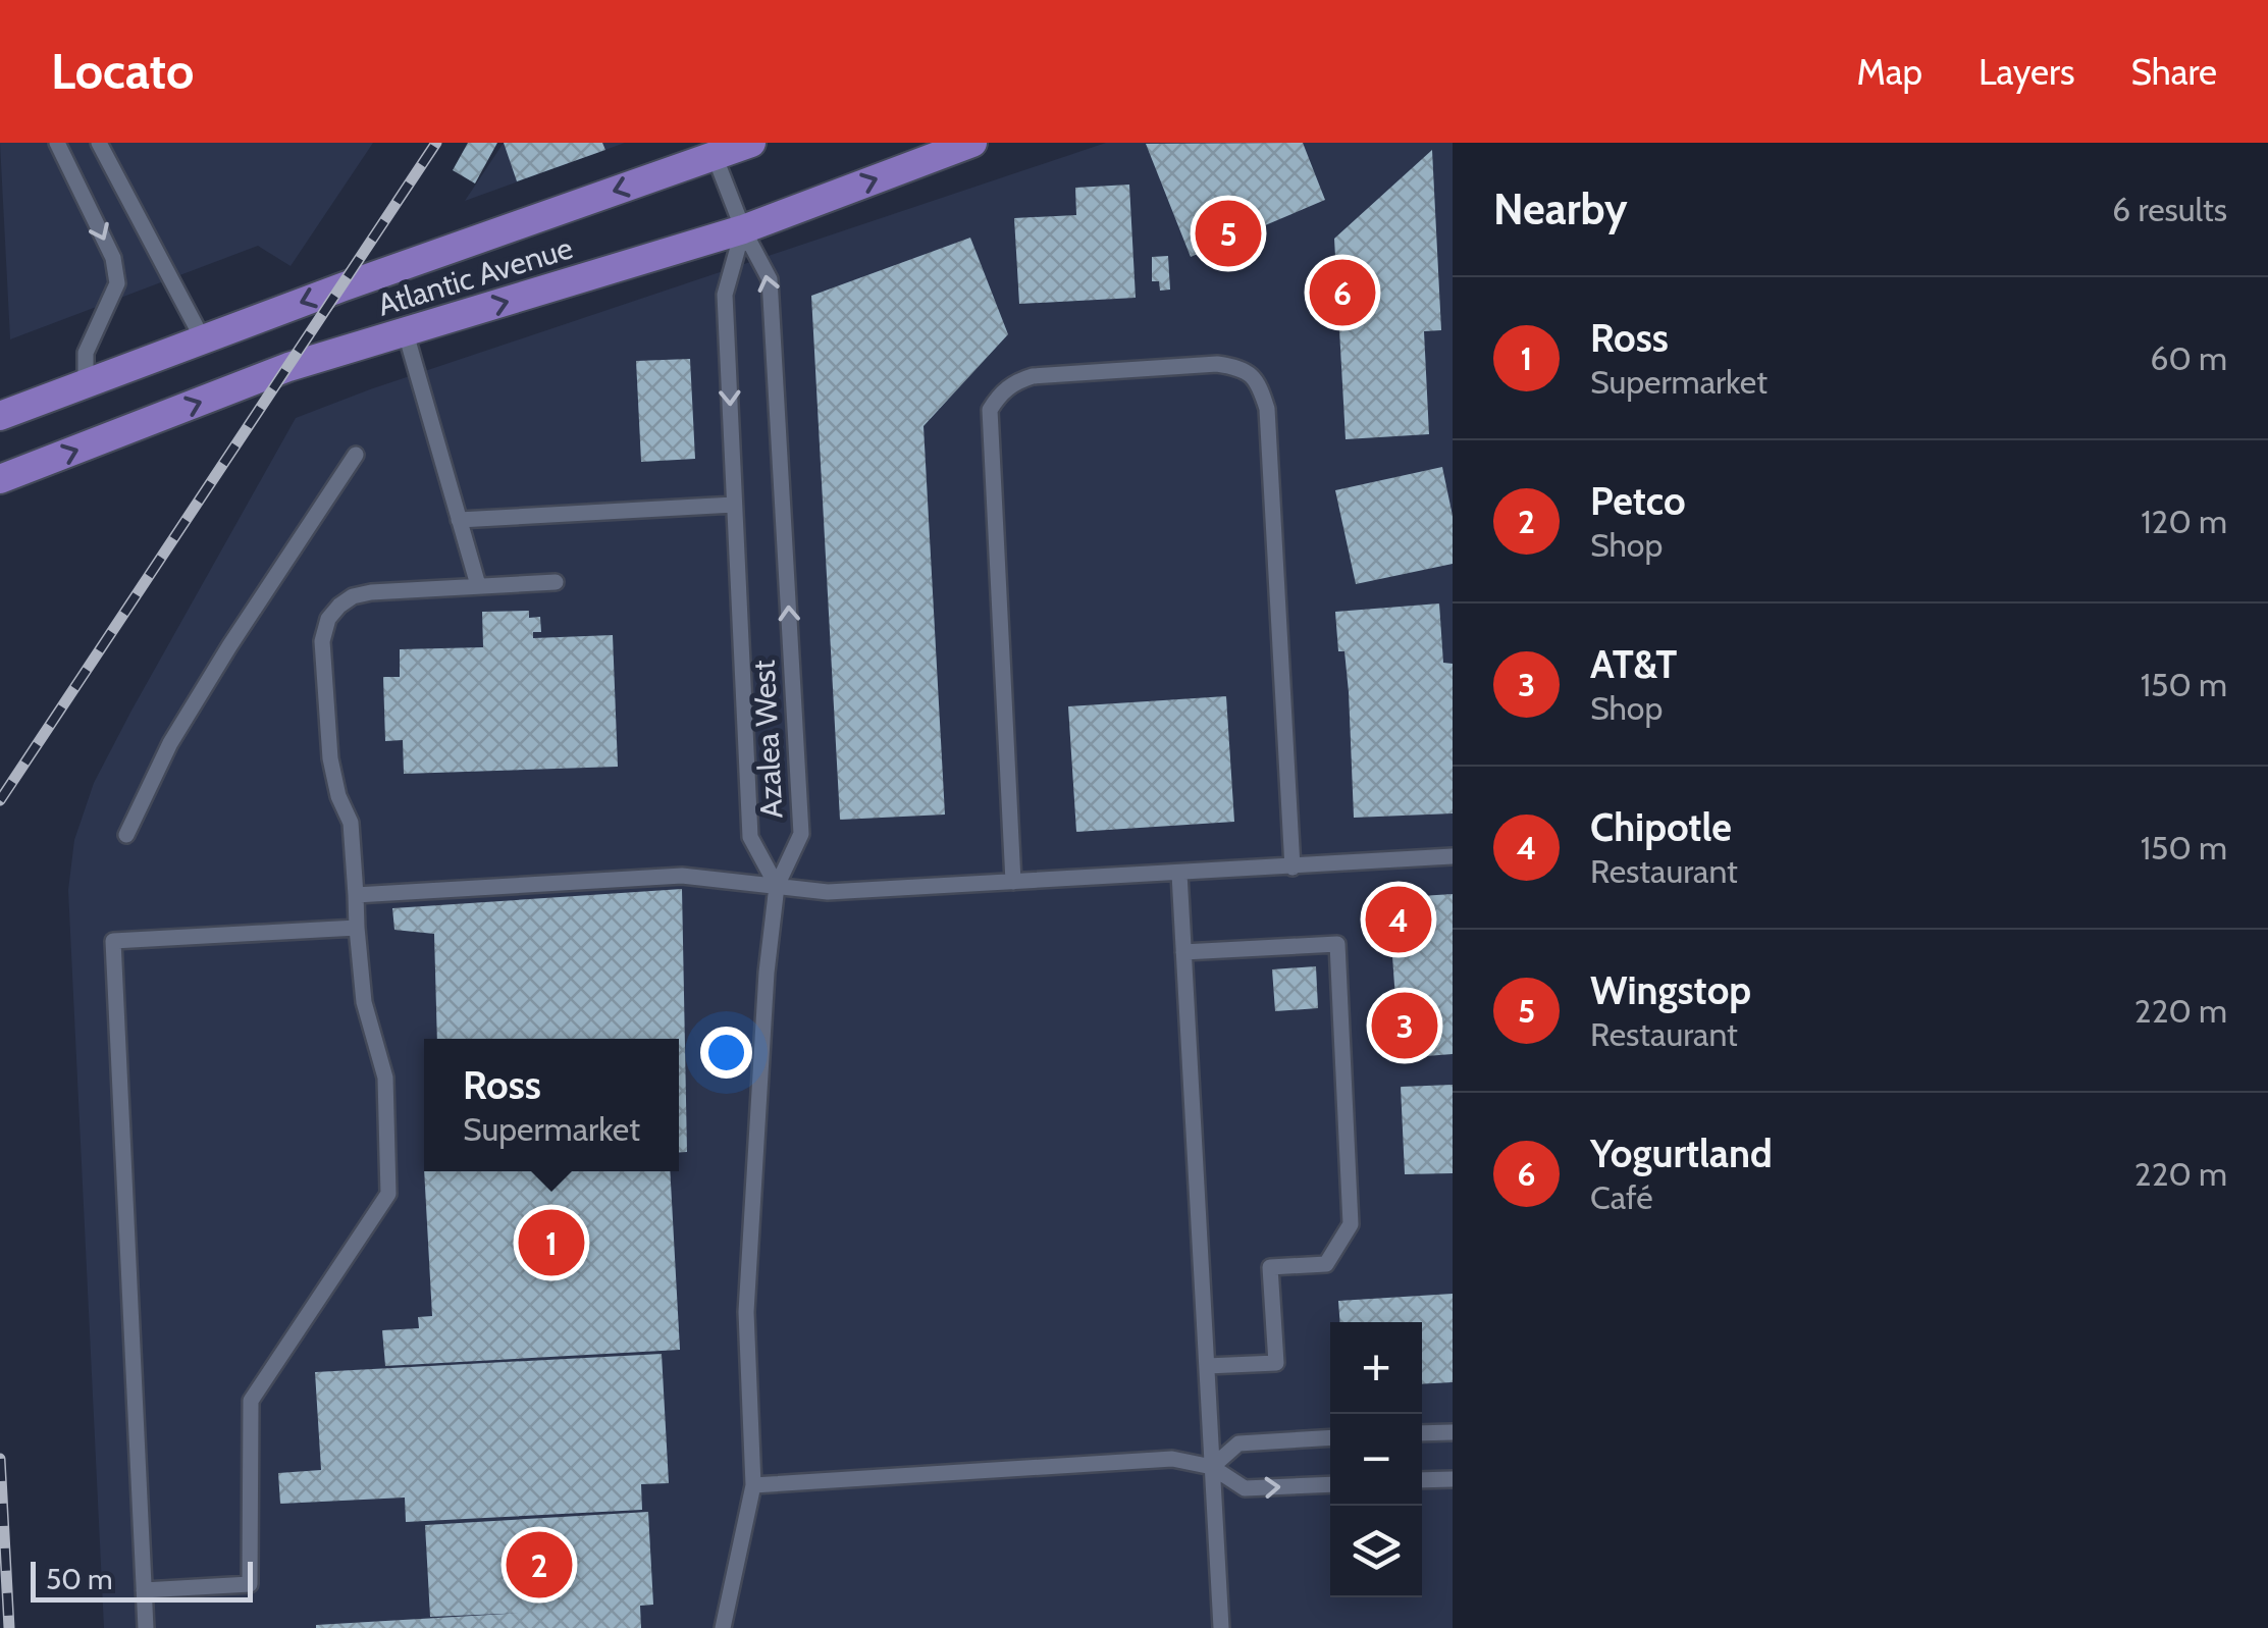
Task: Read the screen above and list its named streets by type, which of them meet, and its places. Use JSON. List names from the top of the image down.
{
  "streets": {
    "main road": ["Atlantic Avenue"],
    "lane": ["Azalea West"]
  },
  "crossings": [
    ["Atlantic Avenue", "Azalea West"]
  ],
  "scale_bar": "50 m",
  "page": {
    "header": "Locato",
    "nav": ["Map", "Layers", "Share"],
    "heading": ["Nearby", "6 results"],
    "pins": [
      "5",
      "6",
      "4",
      "3",
      "1",
      "2"
    ],
    "list": [
      {
        "mark": "1",
        "name": "Ross",
        "note": "Supermarket",
        "value": "60 m"
      },
      {
        "mark": "2",
        "name": "Petco",
        "note": "Shop",
        "value": "120 m"
      },
      {
        "mark": "3",
        "name": "AT&T",
        "note": "Shop",
        "value": "150 m"
      },
      {
        "mark": "4",
        "name": "Chipotle",
        "note": "Restaurant",
        "value": "150 m"
      },
      {
        "mark": "5",
        "name": "Wingstop",
        "note": "Restaurant",
        "value": "220 m"
      },
      {
        "mark": "6",
        "name": "Yogurtland",
        "note": "Café",
        "value": "220 m"
      }
    ],
    "popup": ["Ross", "Supermarket"],
    "map_buttons": ["+", "−"],
    "scale": "50 m"
  }
}
